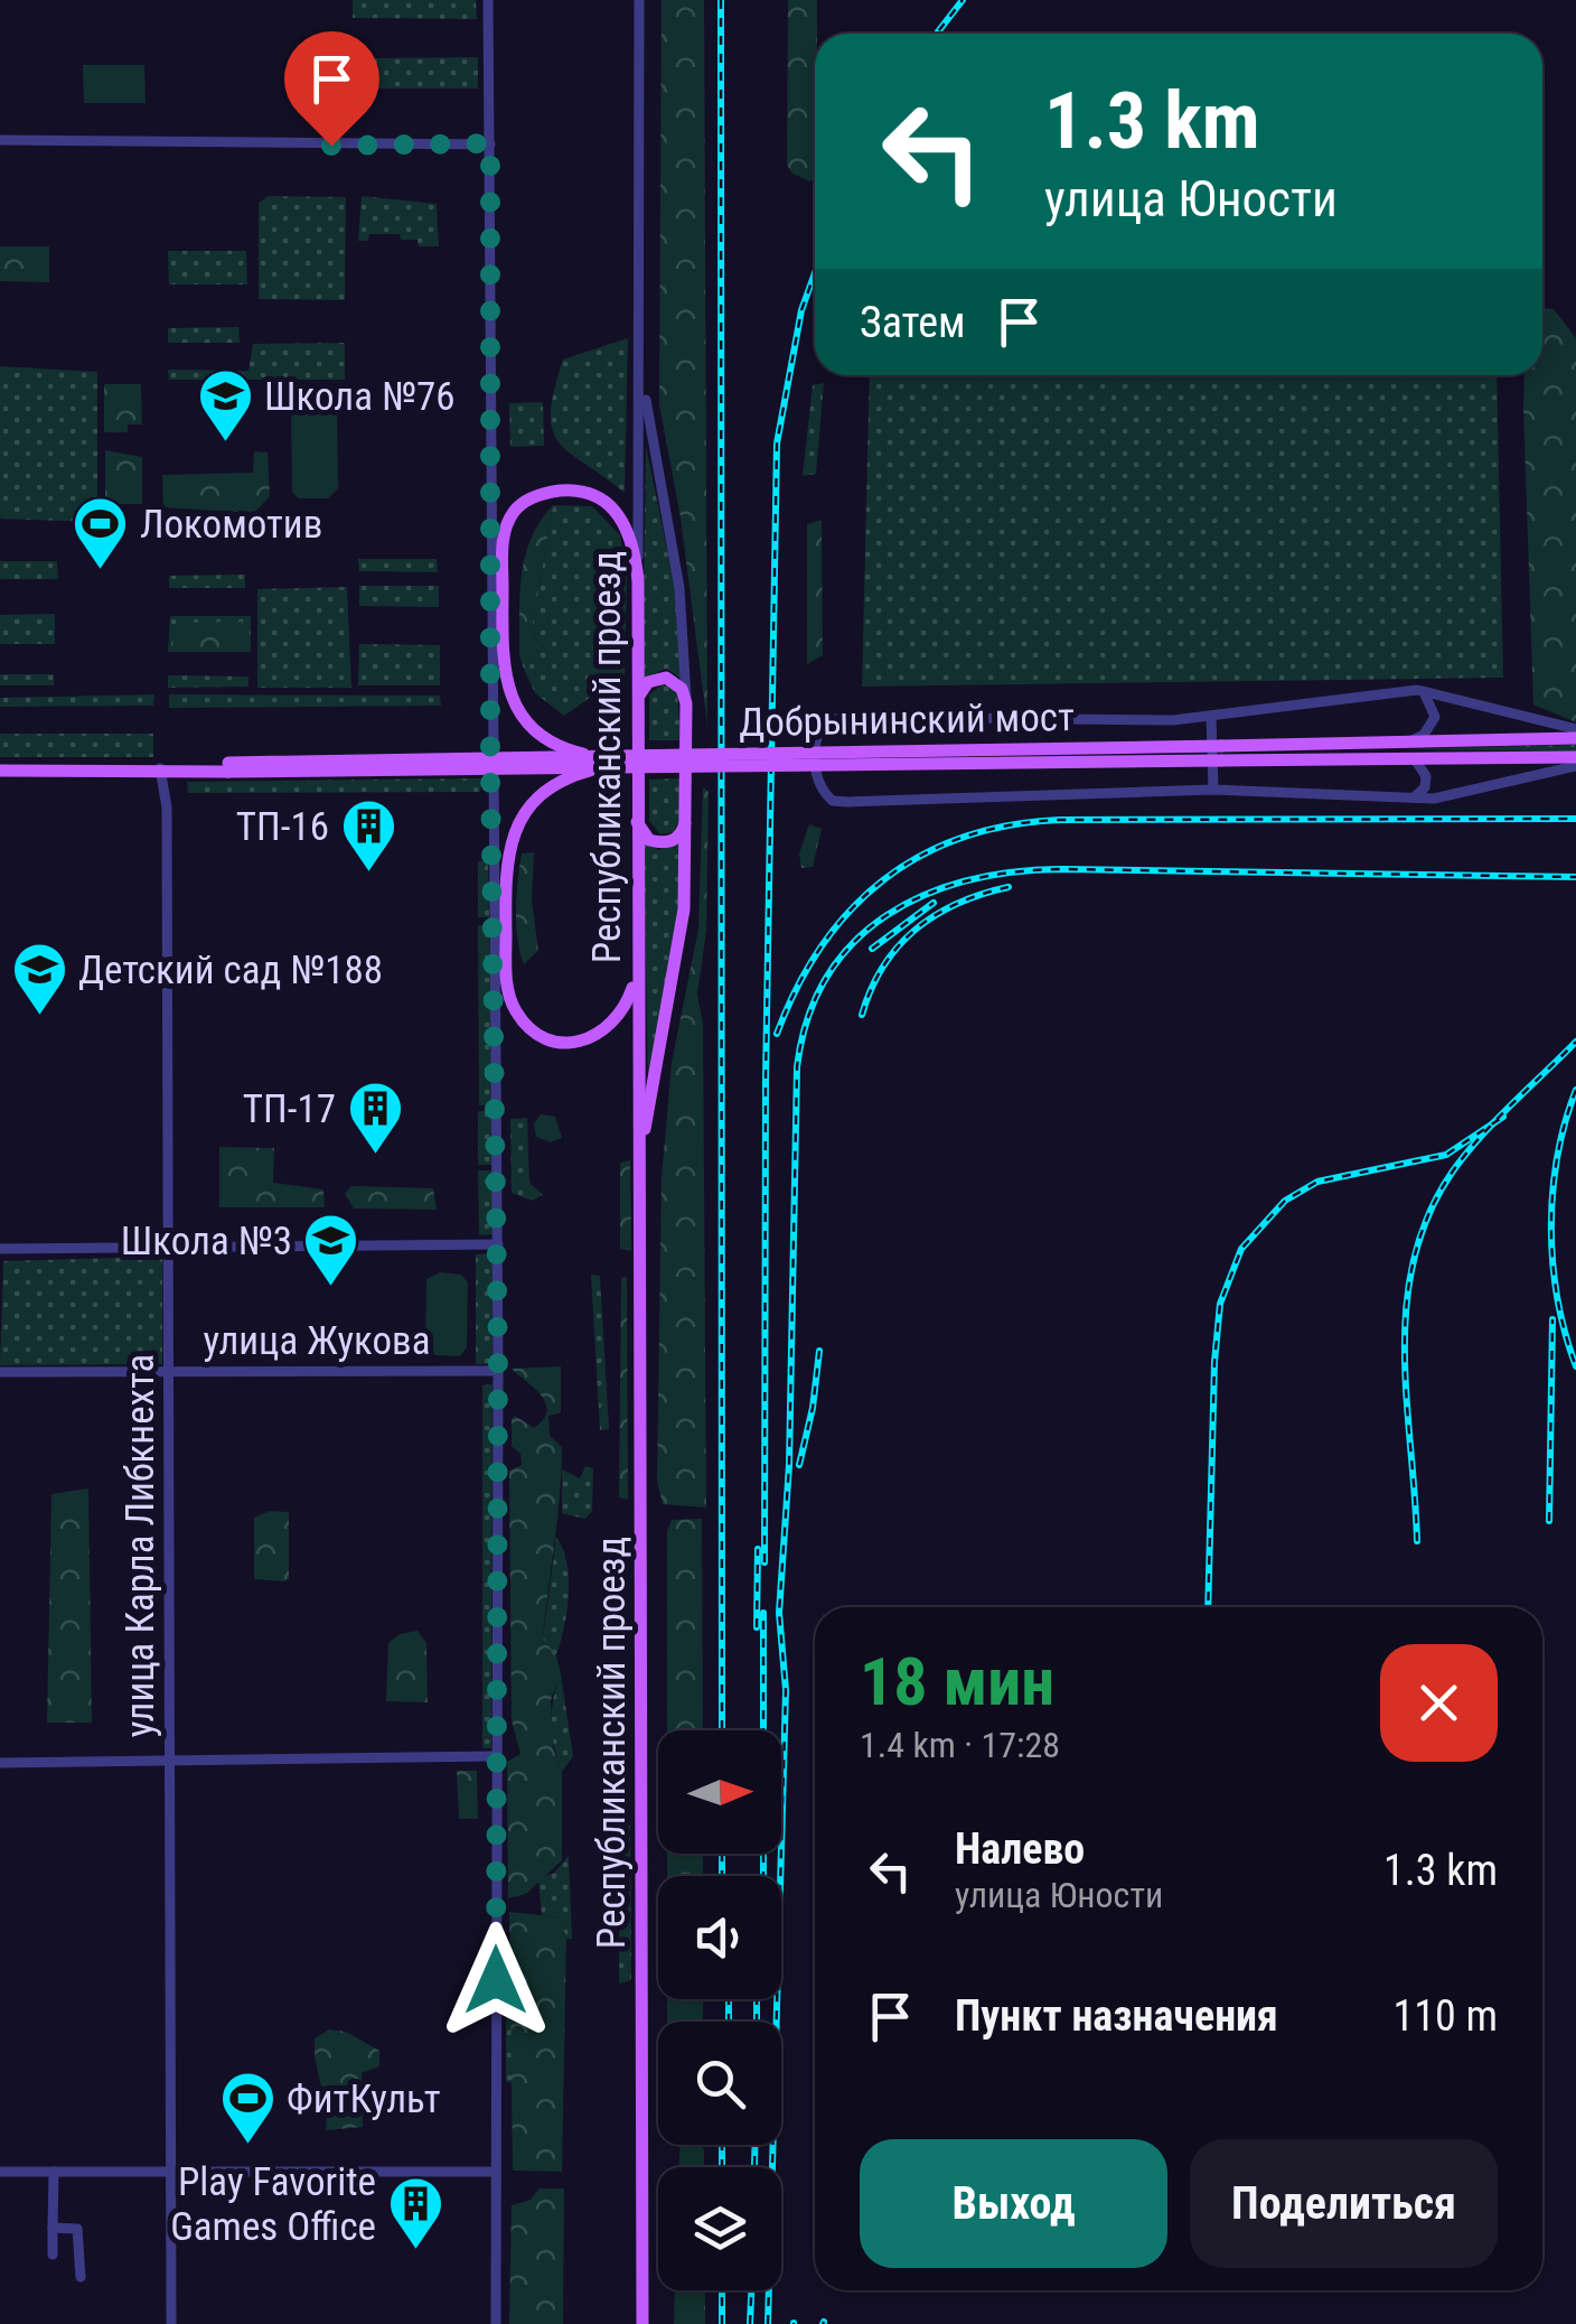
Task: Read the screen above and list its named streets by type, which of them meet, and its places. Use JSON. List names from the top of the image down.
{
  "streets": {
    "main road": ["Добрынинский мост", "Республиканский проезд"],
    "street": ["улица Жукова", "улица Карла Либкнехта"]
  },
  "crossings": [
    ["Добрынинский мост", "улица Карла Либкнехта"],
    ["улица Жукова", "улица Карла Либкнехта"]
  ],
  "places": {
    "school or university": ["Школа №76", "Детский сад №188", "Школа №3"],
    "sports": ["Локомотив", "ФитКульт"],
    "building": ["ТП-16", "ТП-17", "Play Favorite Games Office"]
  },
  "north": "right",
  "page": {
    "turn": ["1.3 km", "улица Юности"],
    "then": "Затем",
    "heading": ["18 мин", "1.4 km · 17:28"],
    "list": [
      {
        "name": "Налево",
        "note": "улица Юности",
        "value": "1.3 km"
      },
      {
        "name": "Пункт назначения",
        "value": "110 m"
      }
    ],
    "buttons": ["Выход", "Поделиться"]
  }
}
